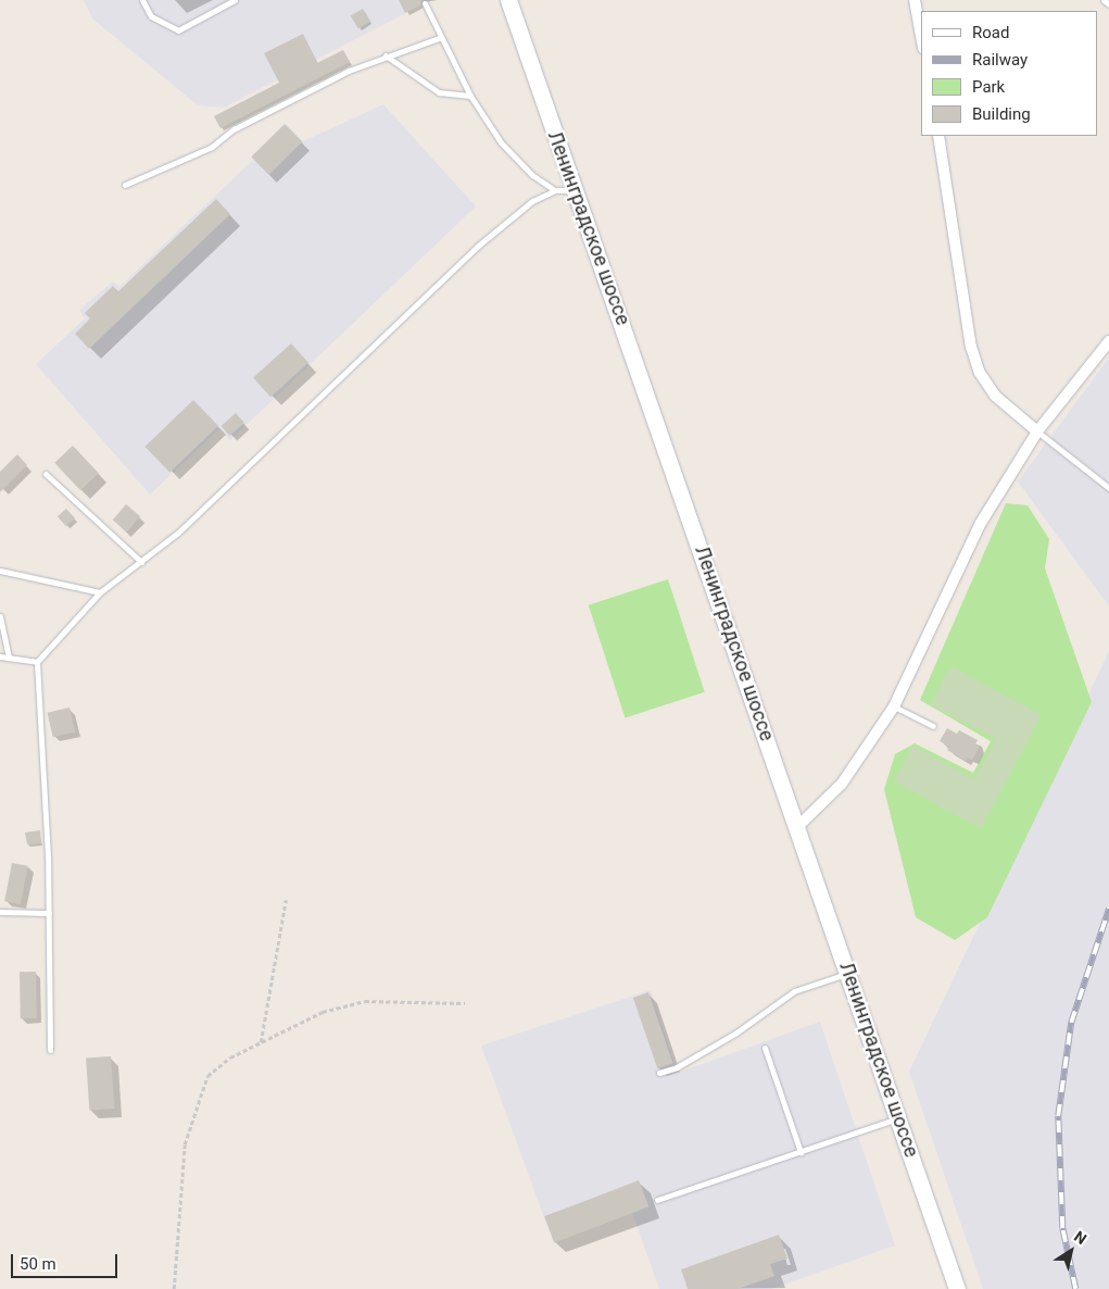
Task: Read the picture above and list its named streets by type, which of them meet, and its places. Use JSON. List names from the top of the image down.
{
  "streets": {
    "main road": ["Ленинградское шоссе"]
  },
  "legend": [
    "Road",
    "Railway",
    "Park",
    "Building"
  ],
  "scale_bar": "50 m",
  "north": "top right"
}
